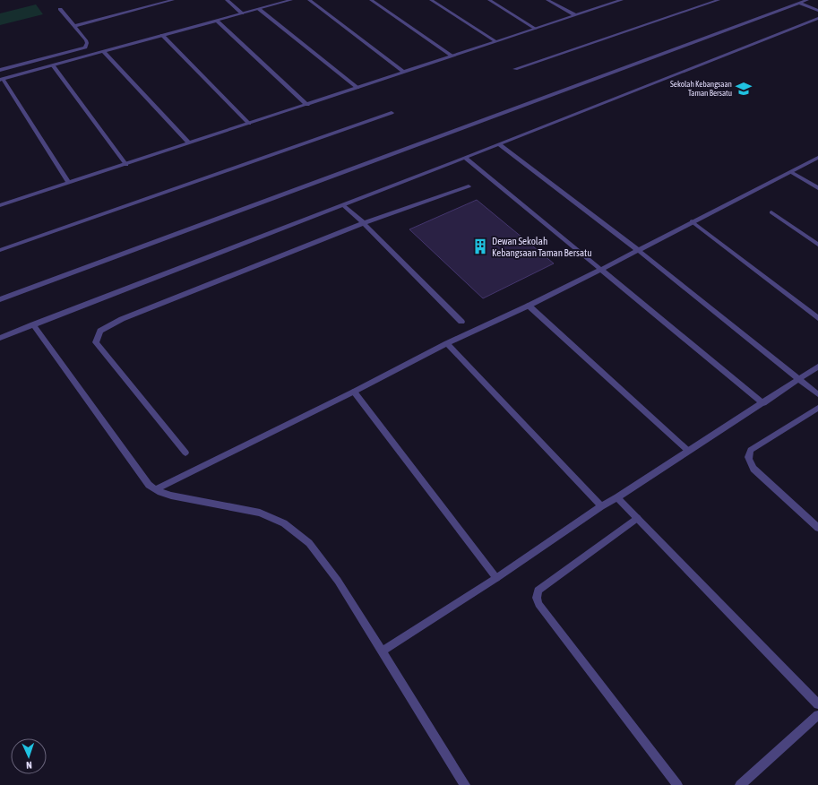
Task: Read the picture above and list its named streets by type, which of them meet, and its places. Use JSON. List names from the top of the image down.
{
  "places": {
    "school or university": ["Sekolah Kebangsaan Taman Bersatu"],
    "building": ["Dewan Sekolah Kebangsaan Taman Bersatu"]
  },
  "north": "bottom"
}
